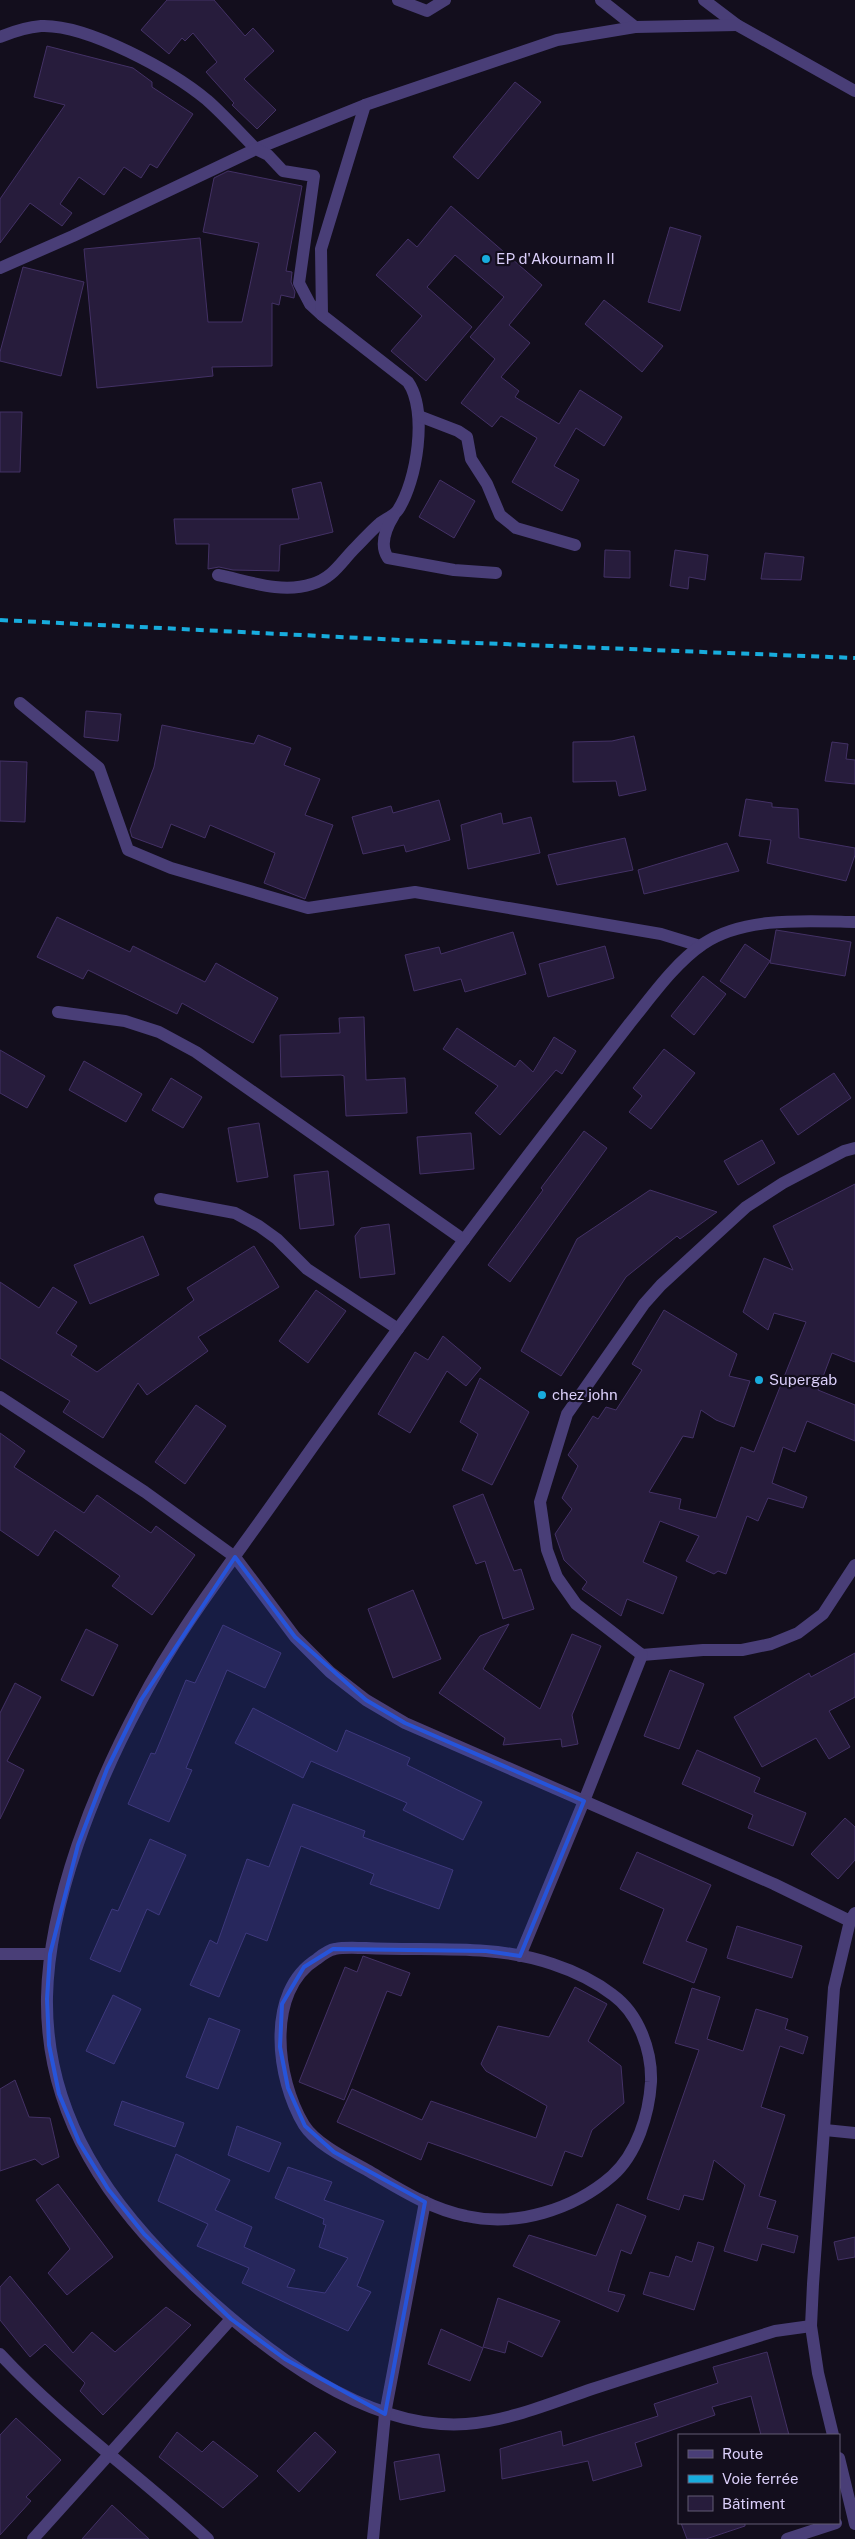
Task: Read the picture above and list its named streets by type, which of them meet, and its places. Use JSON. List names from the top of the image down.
{
  "places": ["EP d'Akournam II", "Supergab", "chez john"],
  "legend": ["Route", "Voie ferrée", "Bâtiment"]
}
